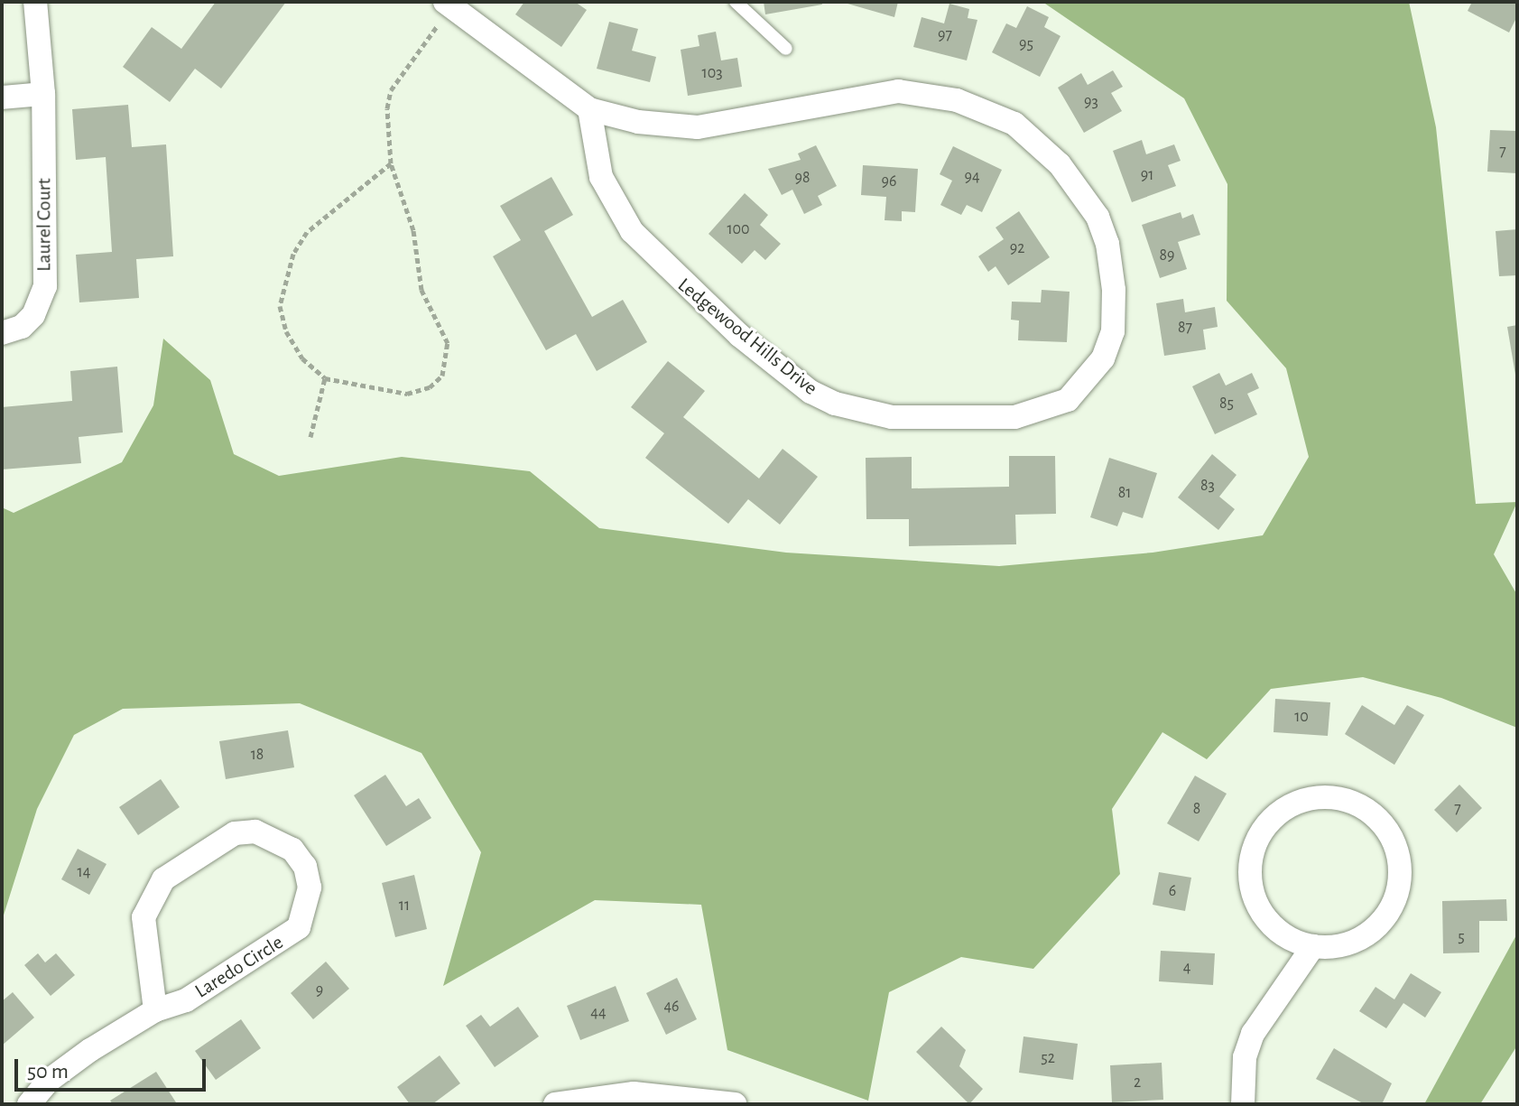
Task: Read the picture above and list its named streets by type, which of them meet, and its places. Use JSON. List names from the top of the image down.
{
  "streets": {
    "street": ["Laurel Court", "Ledgewood Hills Drive", "Laredo Circle"]
  },
  "house_numbers": [
    "97",
    "95",
    "103",
    "93",
    "7",
    "91",
    "94",
    "98",
    "96",
    "100",
    "92",
    "89",
    "87",
    "85",
    "83",
    "81",
    "10",
    "18",
    "8",
    "7",
    "14",
    "6",
    "11",
    "5",
    "4",
    "9",
    "46",
    "44",
    "52",
    "2"
  ],
  "scale_bar": "50 m"
}
